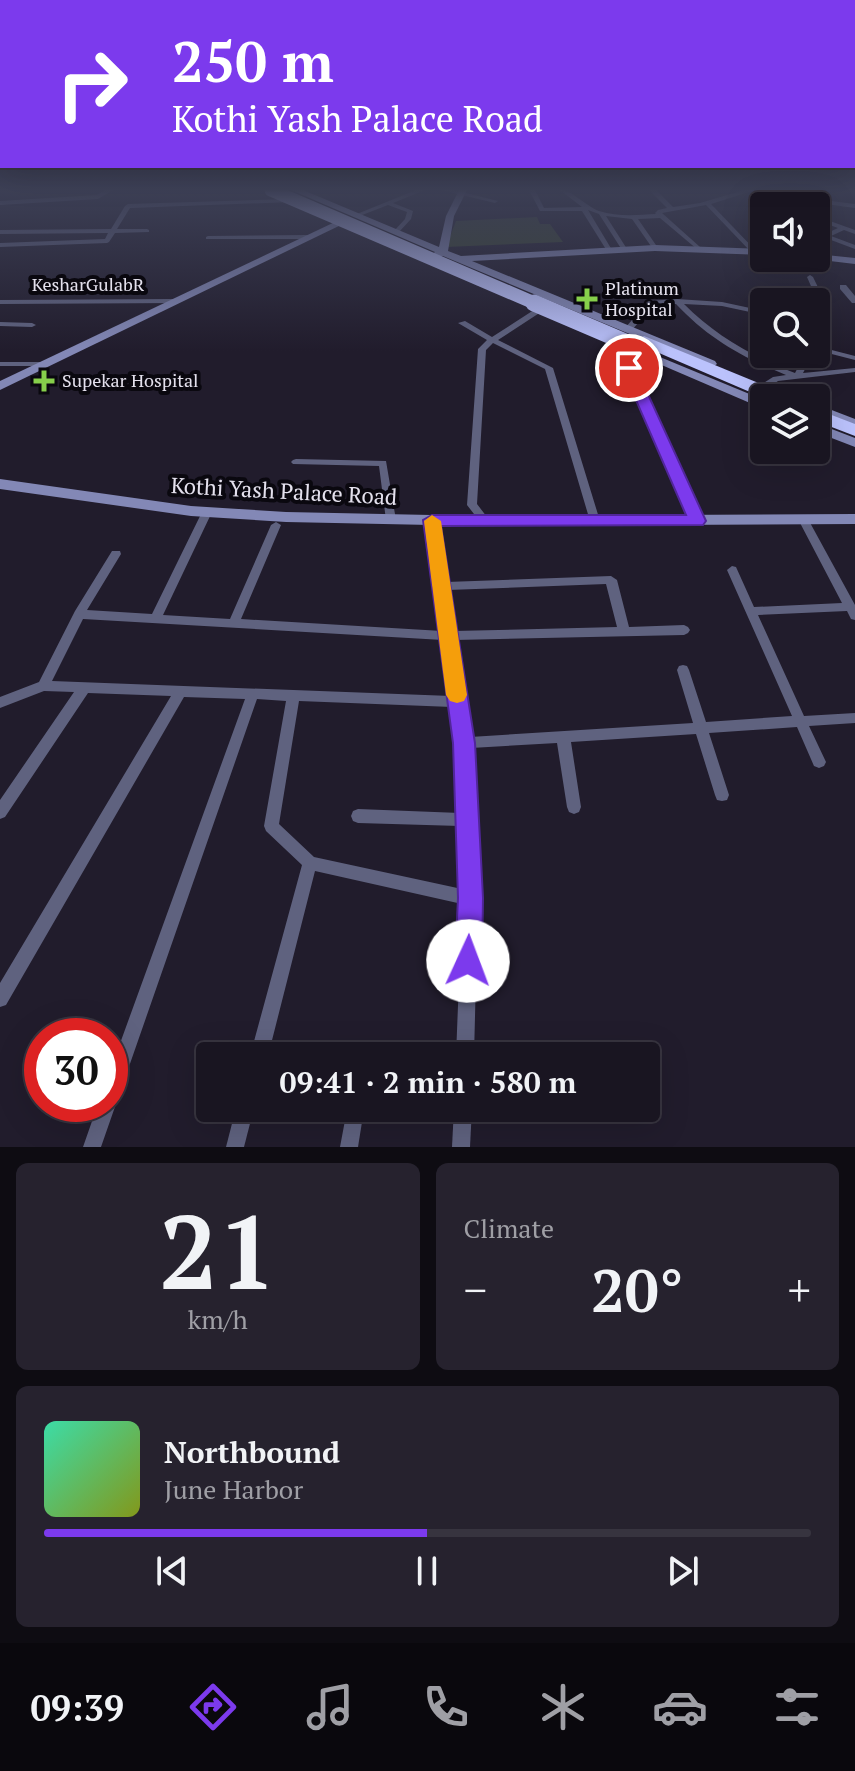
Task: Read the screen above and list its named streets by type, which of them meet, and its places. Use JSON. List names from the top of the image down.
{
  "streets": {
    "street": ["KesharGulabR", "Kothi Yash Palace Road"]
  },
  "places": {
    "health": ["Platinum Hospital", "Supekar Hospital"]
  },
  "page": {
    "turn": ["250 m", "Kothi Yash Palace Road"],
    "limit": "30",
    "trip": "09:41 · 2 min · 580 m",
    "tile": [
      ["21", "km/h"],
      "Climate"
    ],
    "heat": ["−", "20°", "+"],
    "song": ["Northbound", "June Harbor"],
    "tabs": "09:39"
  }
}
